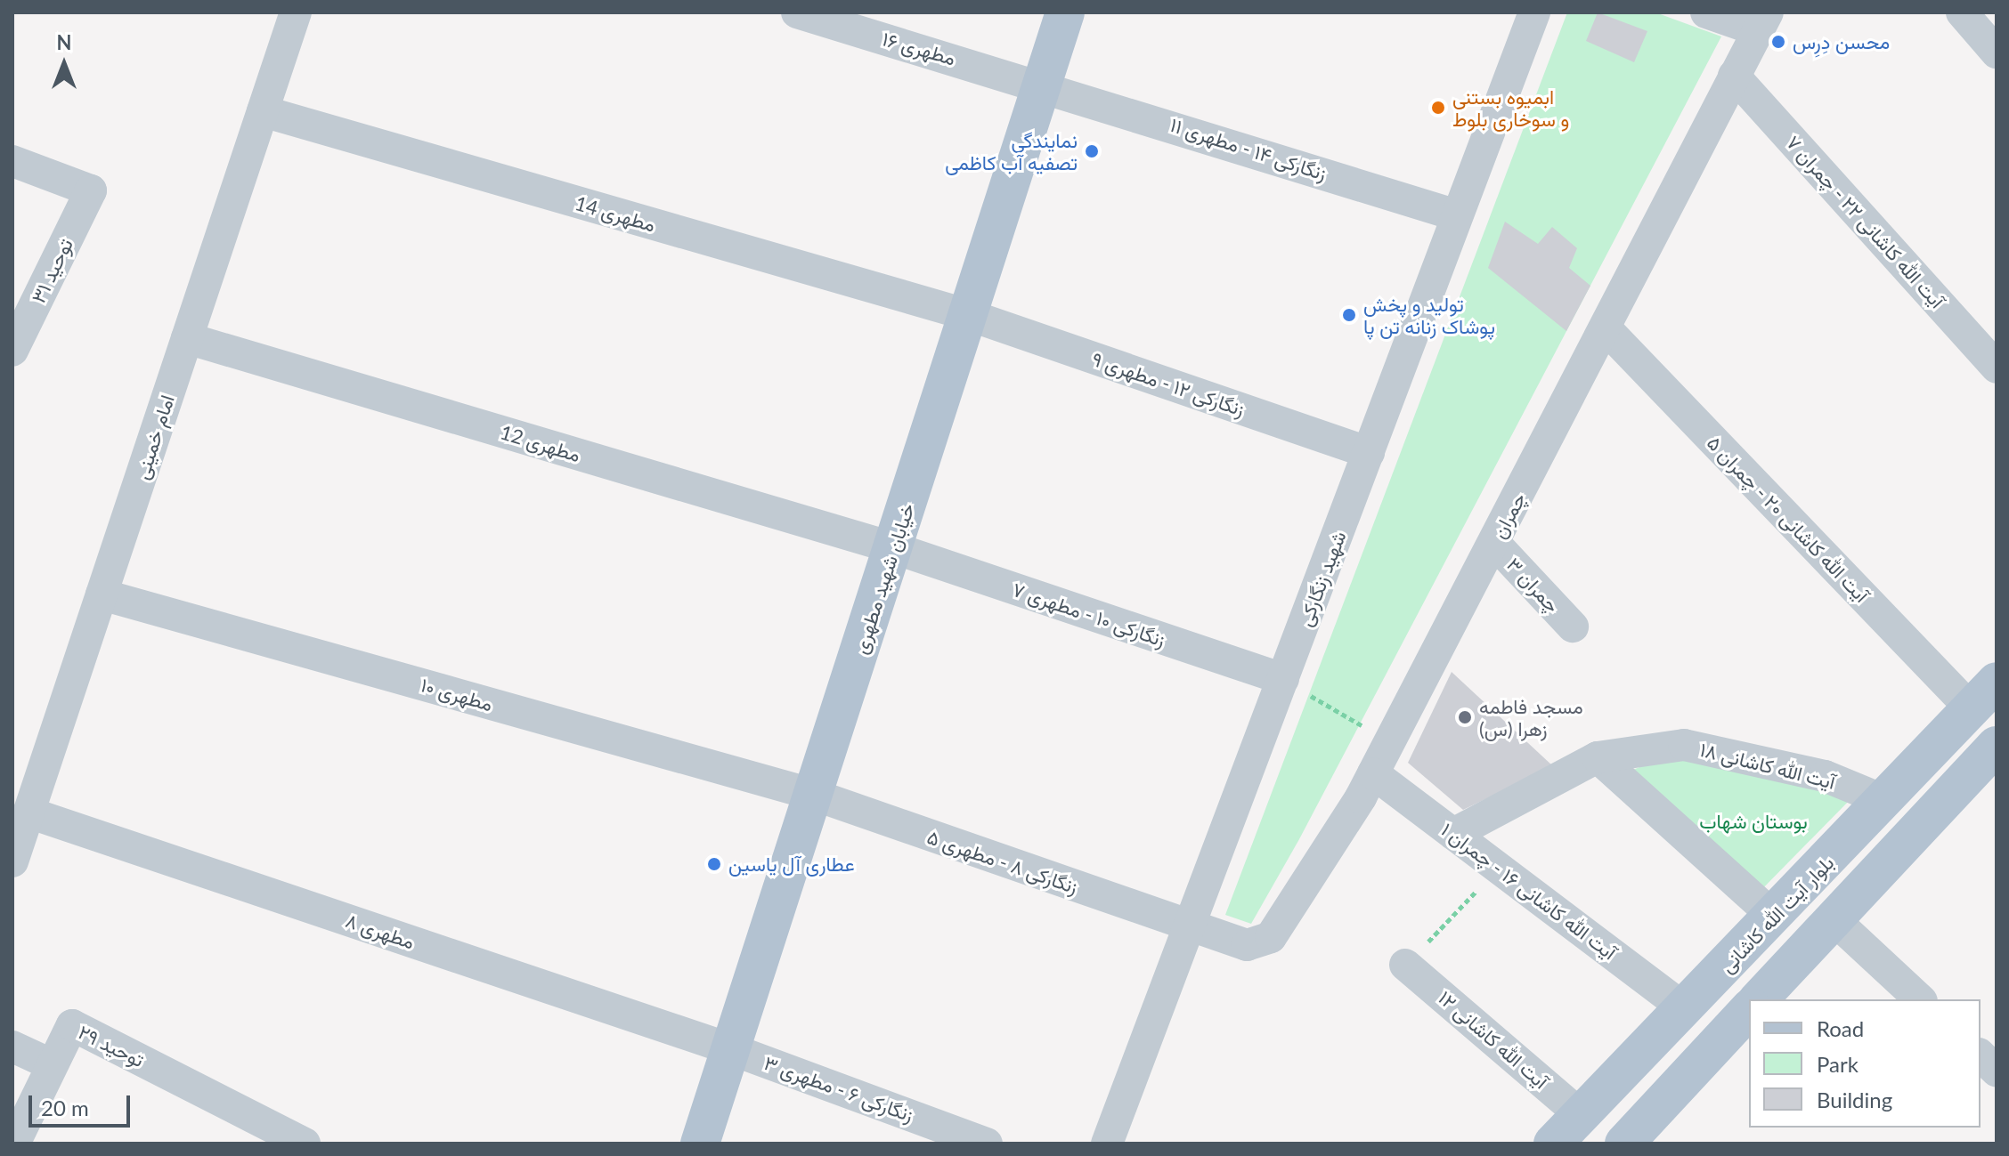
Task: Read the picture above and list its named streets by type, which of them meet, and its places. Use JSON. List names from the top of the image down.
{
  "streets": {
    "main road": ["خیابان شهید مطهری", "بلوار آیت الله کاشانی"],
    "street": [
      "مطهری ۱۶",
      "زنگارکی ۱۴ - مطهری ۱۱",
      "مطهری 14",
      "آیت الله کاشانی ۲۲ - چمران ۷",
      "توحید ۳۱",
      "زنگارکی ۱۲ - مطهری ۹",
      "امام خمینی",
      "مطهری 12",
      "چمران",
      "آیت الله کاشانی ۲۰ - چمران ۵",
      "شهید زنگارکی",
      "چمران ۳",
      "زنگارکی ۱۰ - مطهری ۷",
      "مطهری ۱۰",
      "آیت الله کاشانی ۱۸",
      "زنگارکی ۸ - مطهری ۵",
      "آیت الله کاشانی ۱۶ - چمران ۱",
      "مطهری ۸",
      "آیت الله کاشانی ۱۲",
      "توحید ۲۹",
      "زنگارکی ۶ - مطهری ۳"
    ]
  },
  "crossings": [
    ["مطهری ۱۶", "زنگارکی ۱۴ - مطهری ۱۱"],
    ["مطهری ۱۶", "خیابان شهید مطهری"],
    ["زنگارکی ۱۴ - مطهری ۱۱", "خیابان شهید مطهری"],
    ["زنگارکی ۱۴ - مطهری ۱۱", "شهید زنگارکی"],
    ["مطهری 14", "زنگارکی ۱۲ - مطهری ۹"],
    ["مطهری 14", "امام خمینی"],
    ["مطهری 14", "خیابان شهید مطهری"],
    ["آیت الله کاشانی ۲۲ - چمران ۷", "چمران"],
    ["زنگارکی ۱۲ - مطهری ۹", "خیابان شهید مطهری"],
    ["زنگارکی ۱۲ - مطهری ۹", "شهید زنگارکی"],
    ["امام خمینی", "مطهری 12"],
    ["امام خمینی", "مطهری ۱۰"],
    ["امام خمینی", "مطهری ۸"],
    ["مطهری 12", "خیابان شهید مطهری"],
    ["مطهری 12", "زنگارکی ۱۰ - مطهری ۷"],
    ["چمران", "آیت الله کاشانی ۲۰ - چمران ۵"],
    ["چمران", "شهید زنگارکی"],
    ["چمران", "چمران ۳"],
    ["چمران", "زنگارکی ۸ - مطهری ۵"],
    ["چمران", "آیت الله کاشانی ۱۶ - چمران ۱"],
    ["آیت الله کاشانی ۲۰ - چمران ۵", "بلوار آیت الله کاشانی"],
    ["خیابان شهید مطهری", "زنگارکی ۱۰ - مطهری ۷"],
    ["خیابان شهید مطهری", "مطهری ۱۰"],
    ["خیابان شهید مطهری", "زنگارکی ۸ - مطهری ۵"],
    ["خیابان شهید مطهری", "مطهری ۸"],
    ["خیابان شهید مطهری", "زنگارکی ۶ - مطهری ۳"],
    ["شهید زنگارکی", "زنگارکی ۱۰ - مطهری ۷"],
    ["شهید زنگارکی", "زنگارکی ۸ - مطهری ۵"],
    ["مطهری ۱۰", "زنگارکی ۸ - مطهری ۵"],
    ["آیت الله کاشانی ۱۸", "آیت الله کاشانی ۱۶ - چمران ۱"],
    ["آیت الله کاشانی ۱۸", "بلوار آیت الله کاشانی"],
    ["آیت الله کاشانی ۱۶ - چمران ۱", "بلوار آیت الله کاشانی"],
    ["بلوار آیت الله کاشانی", "آیت الله کاشانی ۱۲"],
    ["مطهری ۸", "زنگارکی ۶ - مطهری ۳"]
  ],
  "parks": ["بوستان شهاب"],
  "places": [
    "محسن دِرِس",
    "ابمیوه بستنی و ‌سوخاری بلوط",
    "نمایندگی تصفیه آب کاظمی",
    "تولید و پخش پوشاک زنانه تن پا",
    "مسجد فاطمه زهرا (س)",
    "عطاری آل یاسین"
  ],
  "legend": ["Road", "Park", "Building"],
  "scale_bar": "20 m",
  "north": "top"
}
